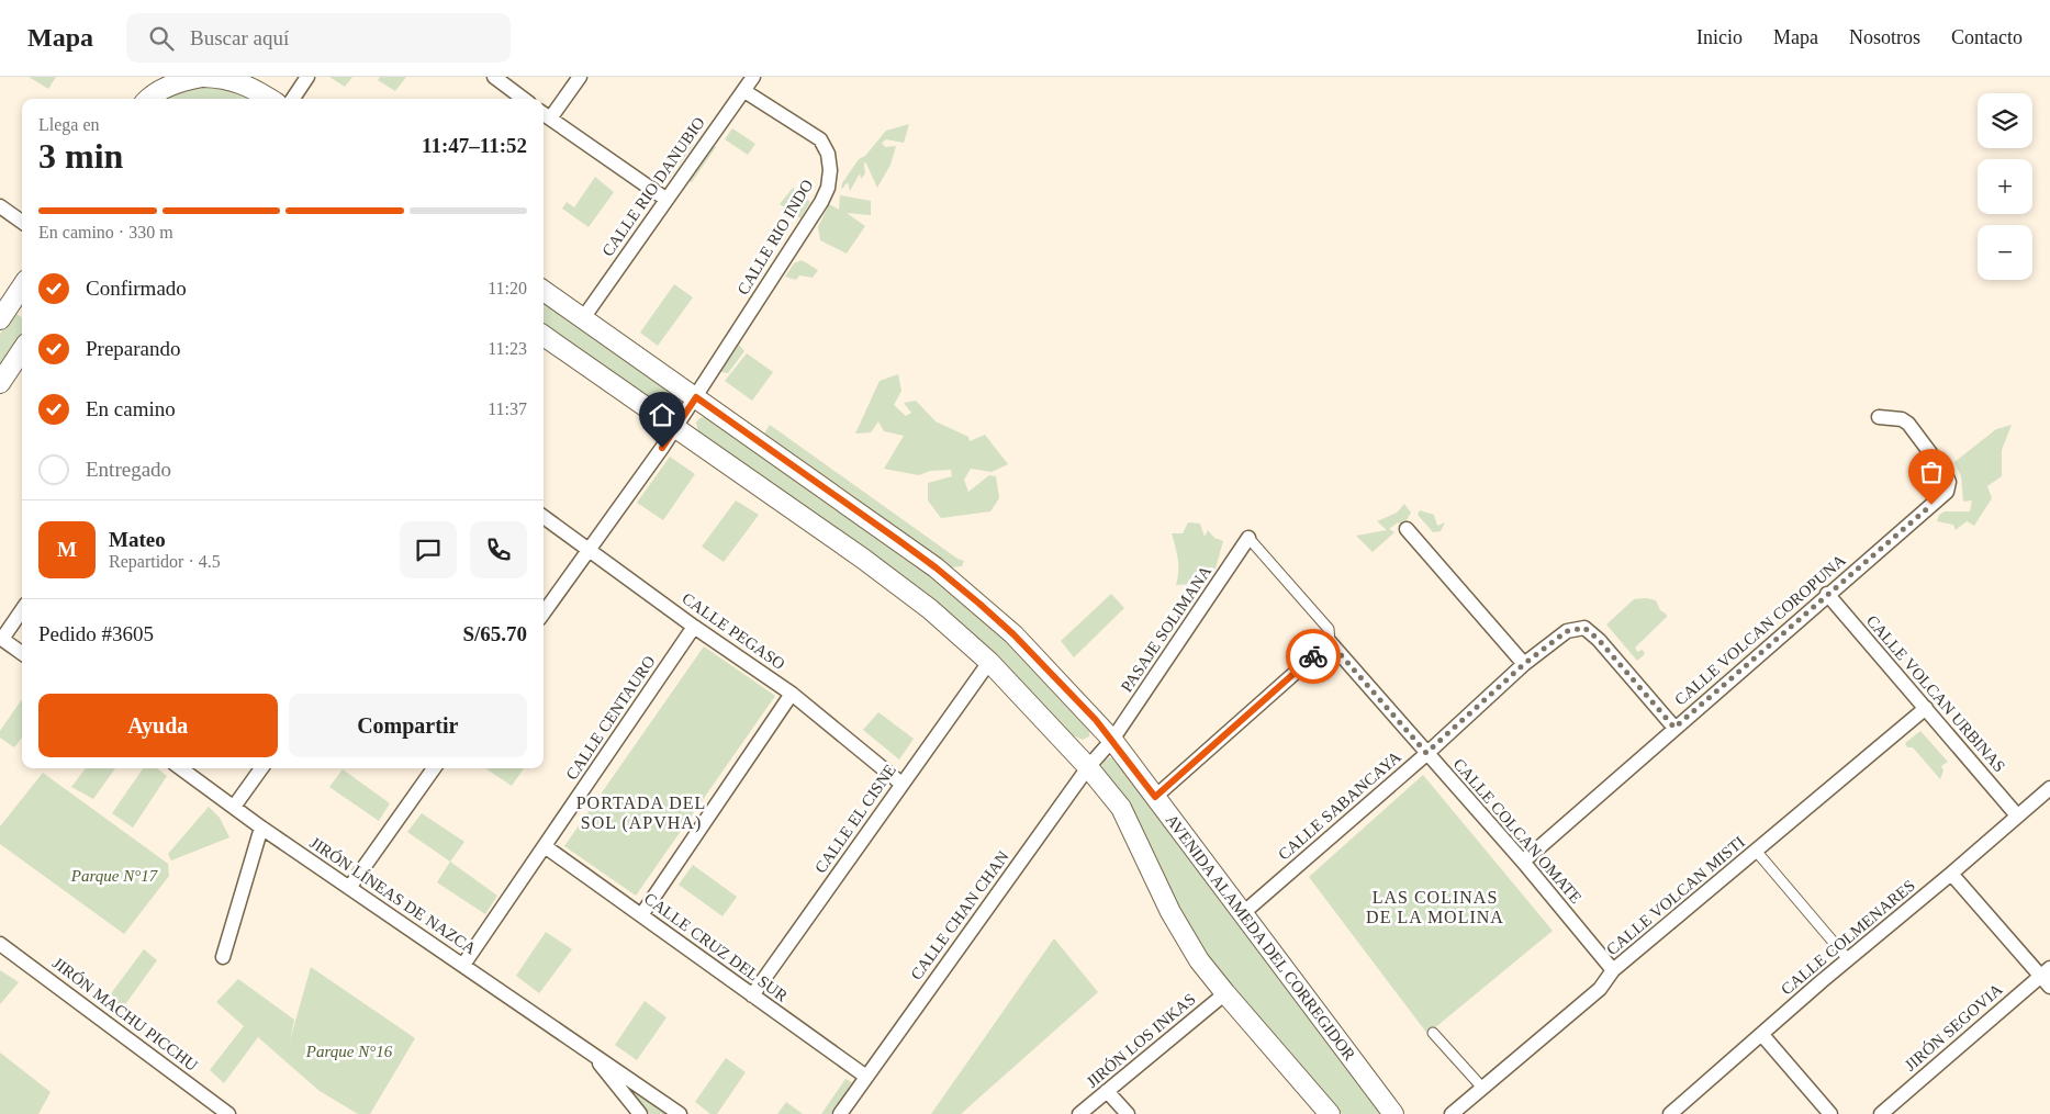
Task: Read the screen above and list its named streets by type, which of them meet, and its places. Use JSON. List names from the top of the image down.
{
  "streets": {
    "main road": ["AVENIDA ALAMEDA DEL CORREGIDOR"],
    "street": [
      "CALLE RIO DANUBIO",
      "CALLE RIO INDO",
      "PASAJE SOLIMANA",
      "CALLE VOLCAN COROPUNA",
      "CALLE PEGASO",
      "CALLE VOLCAN URBINAS",
      "CALLE CENTAURO",
      "CALLE SABANCAYA",
      "CALLE EL CISNE",
      "CALLE COLCAN OMATE",
      "JIRÓN LÍNEAS DE NAZCA",
      "CALLE VOLCAN MISTI",
      "CALLE CHAN CHAN",
      "CALLE COLMENARES",
      "CALLE CRUZ DEL SUR",
      "JIRÓN MACHU PICCHU",
      "JIRÓN SEGOVIA",
      "JIRÓN LOS INKAS"
    ]
  },
  "crossings": [
    ["CALLE RIO DANUBIO", "CALLE RIO INDO"],
    ["CALLE RIO DANUBIO", "AVENIDA ALAMEDA DEL CORREGIDOR"],
    ["CALLE RIO INDO", "CALLE PEGASO"],
    ["CALLE RIO INDO", "AVENIDA ALAMEDA DEL CORREGIDOR"],
    ["PASAJE SOLIMANA", "CALLE CHAN CHAN"],
    ["PASAJE SOLIMANA", "AVENIDA ALAMEDA DEL CORREGIDOR"],
    ["CALLE VOLCAN COROPUNA", "CALLE VOLCAN URBINAS"],
    ["CALLE VOLCAN COROPUNA", "CALLE SABANCAYA"],
    ["CALLE VOLCAN COROPUNA", "CALLE COLCAN OMATE"],
    ["CALLE PEGASO", "CALLE CENTAURO"],
    ["CALLE PEGASO", "CALLE EL CISNE"],
    ["CALLE VOLCAN URBINAS", "CALLE VOLCAN MISTI"],
    ["CALLE VOLCAN URBINAS", "CALLE COLMENARES"],
    ["CALLE CENTAURO", "JIRÓN LÍNEAS DE NAZCA"],
    ["CALLE CENTAURO", "CALLE CRUZ DEL SUR"],
    ["CALLE SABANCAYA", "CALLE COLCAN OMATE"],
    ["CALLE SABANCAYA", "AVENIDA ALAMEDA DEL CORREGIDOR"],
    ["CALLE EL CISNE", "CALLE CRUZ DEL SUR"],
    ["CALLE COLCAN OMATE", "CALLE VOLCAN MISTI"],
    ["CALLE CHAN CHAN", "AVENIDA ALAMEDA DEL CORREGIDOR"],
    ["CALLE CHAN CHAN", "CALLE CRUZ DEL SUR"]
  ],
  "districts": ["PORTADA DEL SOL (APVHA)", "LAS COLINAS DE LA MOLINA"],
  "parks": ["Parque N°17", "Parque N°16"],
  "page": {
    "header": "Mapa",
    "search": "Buscar aquí",
    "nav": [
      "Inicio",
      "Mapa",
      "Nosotros",
      "Contacto"
    ],
    "map_buttons": ["+", "−"],
    "heading": ["3 min", "Llega en", "11:47–11:52"],
    "panel": [
      "Mateo",
      "Repartidor · 4.5",
      "Pedido #3605",
      "S/65.70"
    ],
    "bar": "En camino · 330 m",
    "list": [
      ["Confirmado", "11:20"],
      ["Preparando", "11:23"],
      ["En camino", "11:37"],
      "Entregado"
    ],
    "round": "M",
    "buttons": ["Ayuda", "Compartir"]
  }
}
